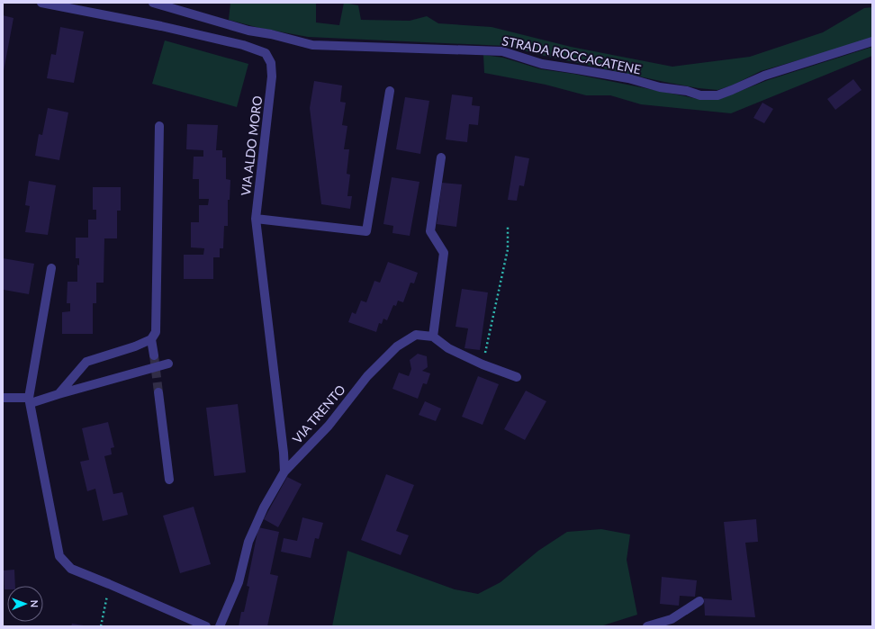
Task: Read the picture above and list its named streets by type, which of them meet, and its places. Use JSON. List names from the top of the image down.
{
  "streets": {
    "street": ["STRADA ROCCACATENE", "VIA ALDO MORO", "VIA TRENTO"]
  },
  "crossings": [
    ["VIA ALDO MORO", "VIA TRENTO"]
  ],
  "north": "right"
}
